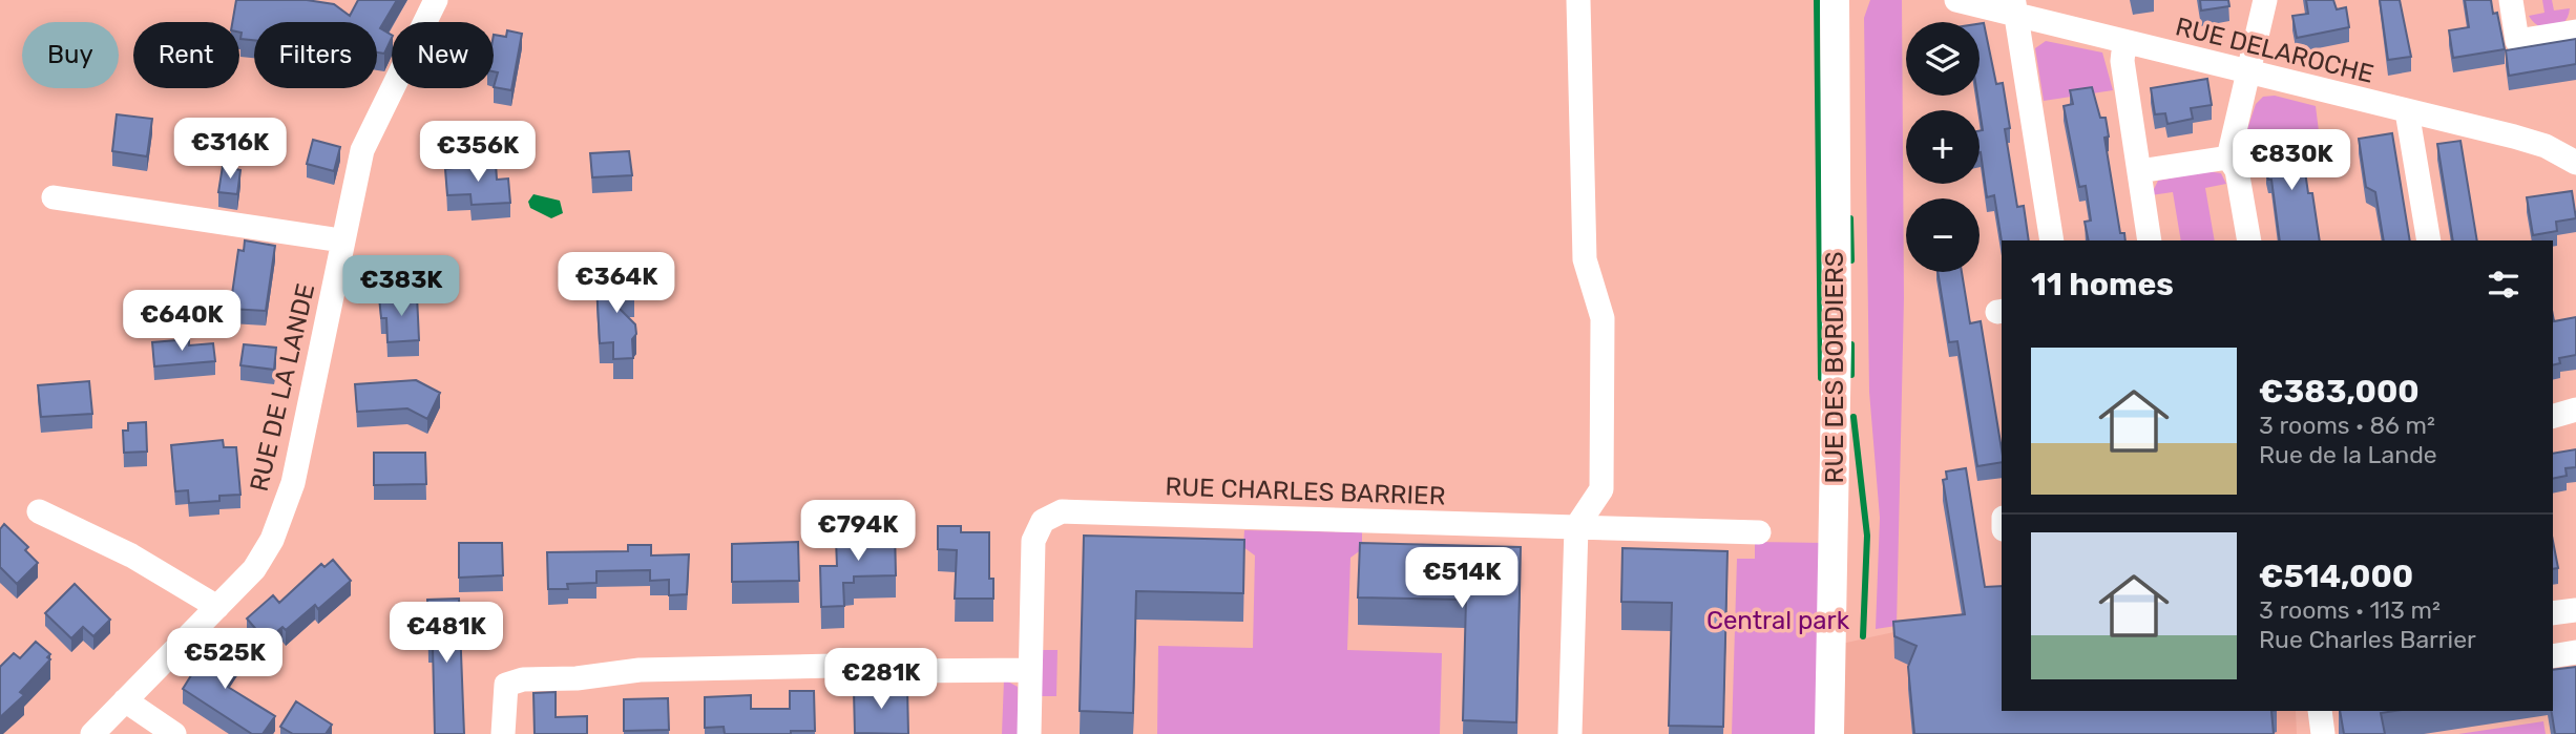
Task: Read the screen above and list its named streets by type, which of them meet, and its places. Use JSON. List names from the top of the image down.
{
  "streets": {
    "street": [
      "RUE DELAROCHE",
      "RUE DES BORDIERS",
      "RUE DE LA LANDE",
      "RUE CHARLES BARRIER"
    ]
  },
  "parks": ["Central park"],
  "page": {
    "map_buttons": ["+", "−"],
    "chip": [
      "Buy",
      "Rent",
      "Filters",
      "New"
    ],
    "price": [
      "€316K",
      "€356K",
      "€830K",
      "€364K",
      "€383K",
      "€640K",
      "€794K",
      "€514K",
      "€481K",
      "€525K",
      "€281K"
    ],
    "heading": "11 homes",
    "list": [
      {
        "name": "€383,000",
        "note": "3 rooms · 86 m² · Rue de la Lande"
      },
      {
        "name": "€514,000",
        "note": "3 rooms · 113 m² · Rue Charles Barrier"
      }
    ]
  }
}
